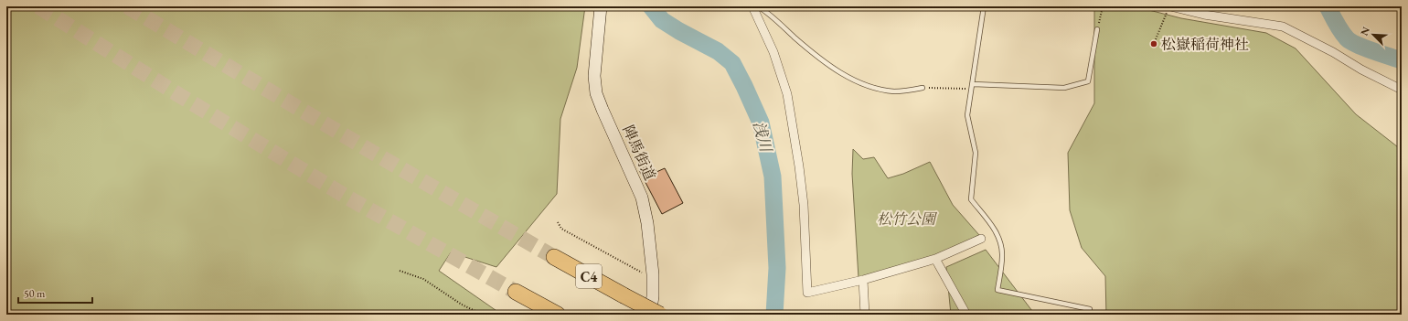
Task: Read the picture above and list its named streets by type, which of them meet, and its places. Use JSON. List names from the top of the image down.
{
  "streets": {
    "highway": ["C4"],
    "main road": ["陣馬街道"]
  },
  "water": ["浅川"],
  "parks": ["松竹公園"],
  "places": ["松嶽稲荷神社"],
  "scale_bar": "50 m",
  "north": "top left"
}
